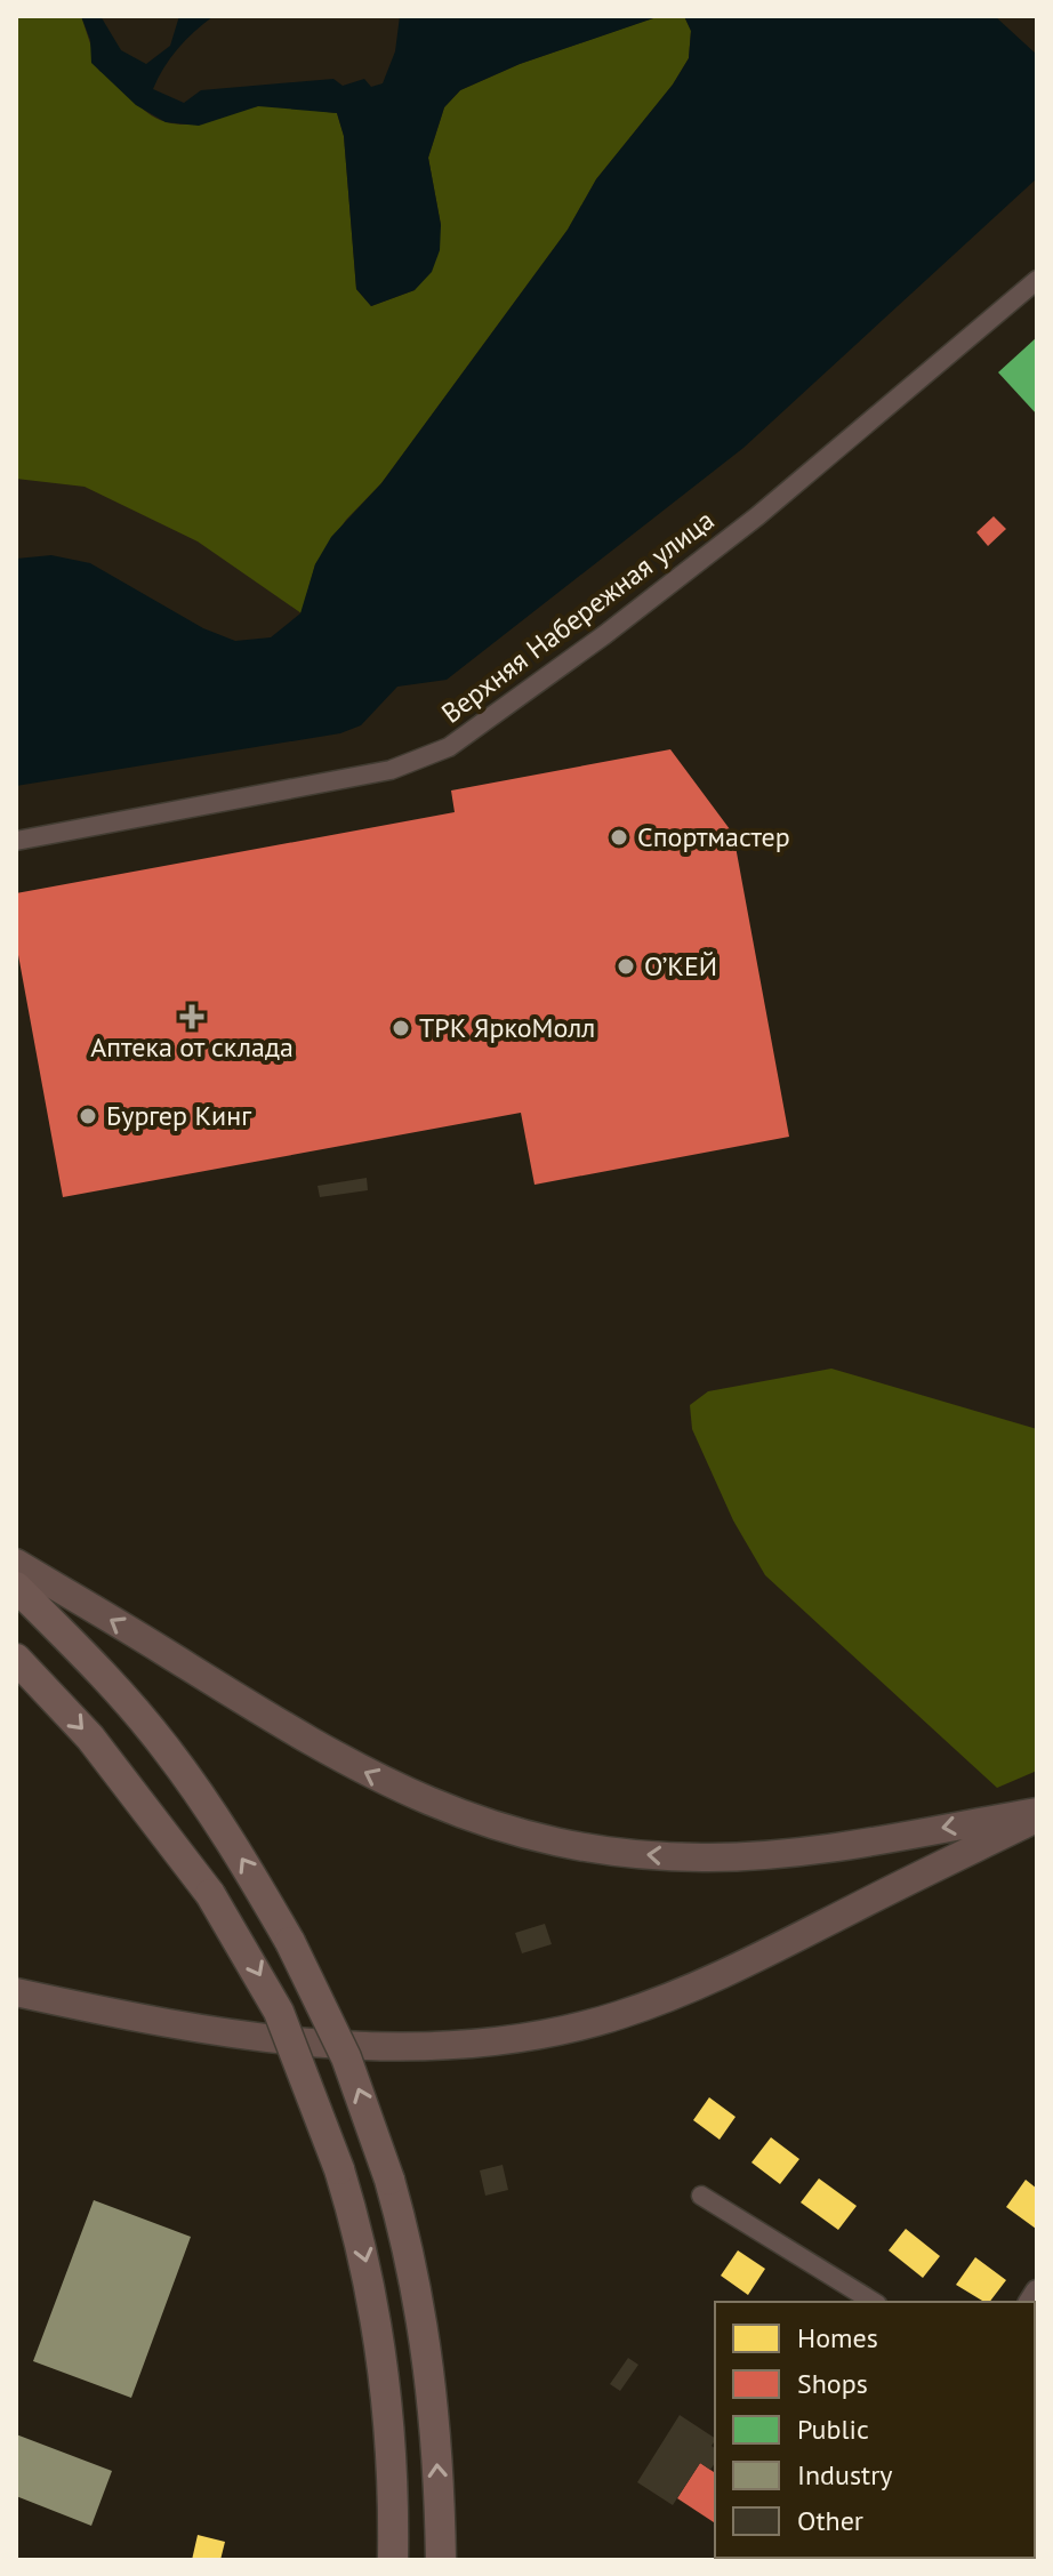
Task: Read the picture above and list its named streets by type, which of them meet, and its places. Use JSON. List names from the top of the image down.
{
  "streets": {
    "street": ["Верхняя Набережная улица"]
  },
  "places": {
    "other": [
      "Спортмастер",
      "О’КЕЙ",
      "ТРК ЯркоМолл",
      "Бургер Кинг"
    ],
    "health": ["Аптека от склада"]
  },
  "legend": [
    "Homes",
    "Shops",
    "Public",
    "Industry",
    "Other"
  ]
}
